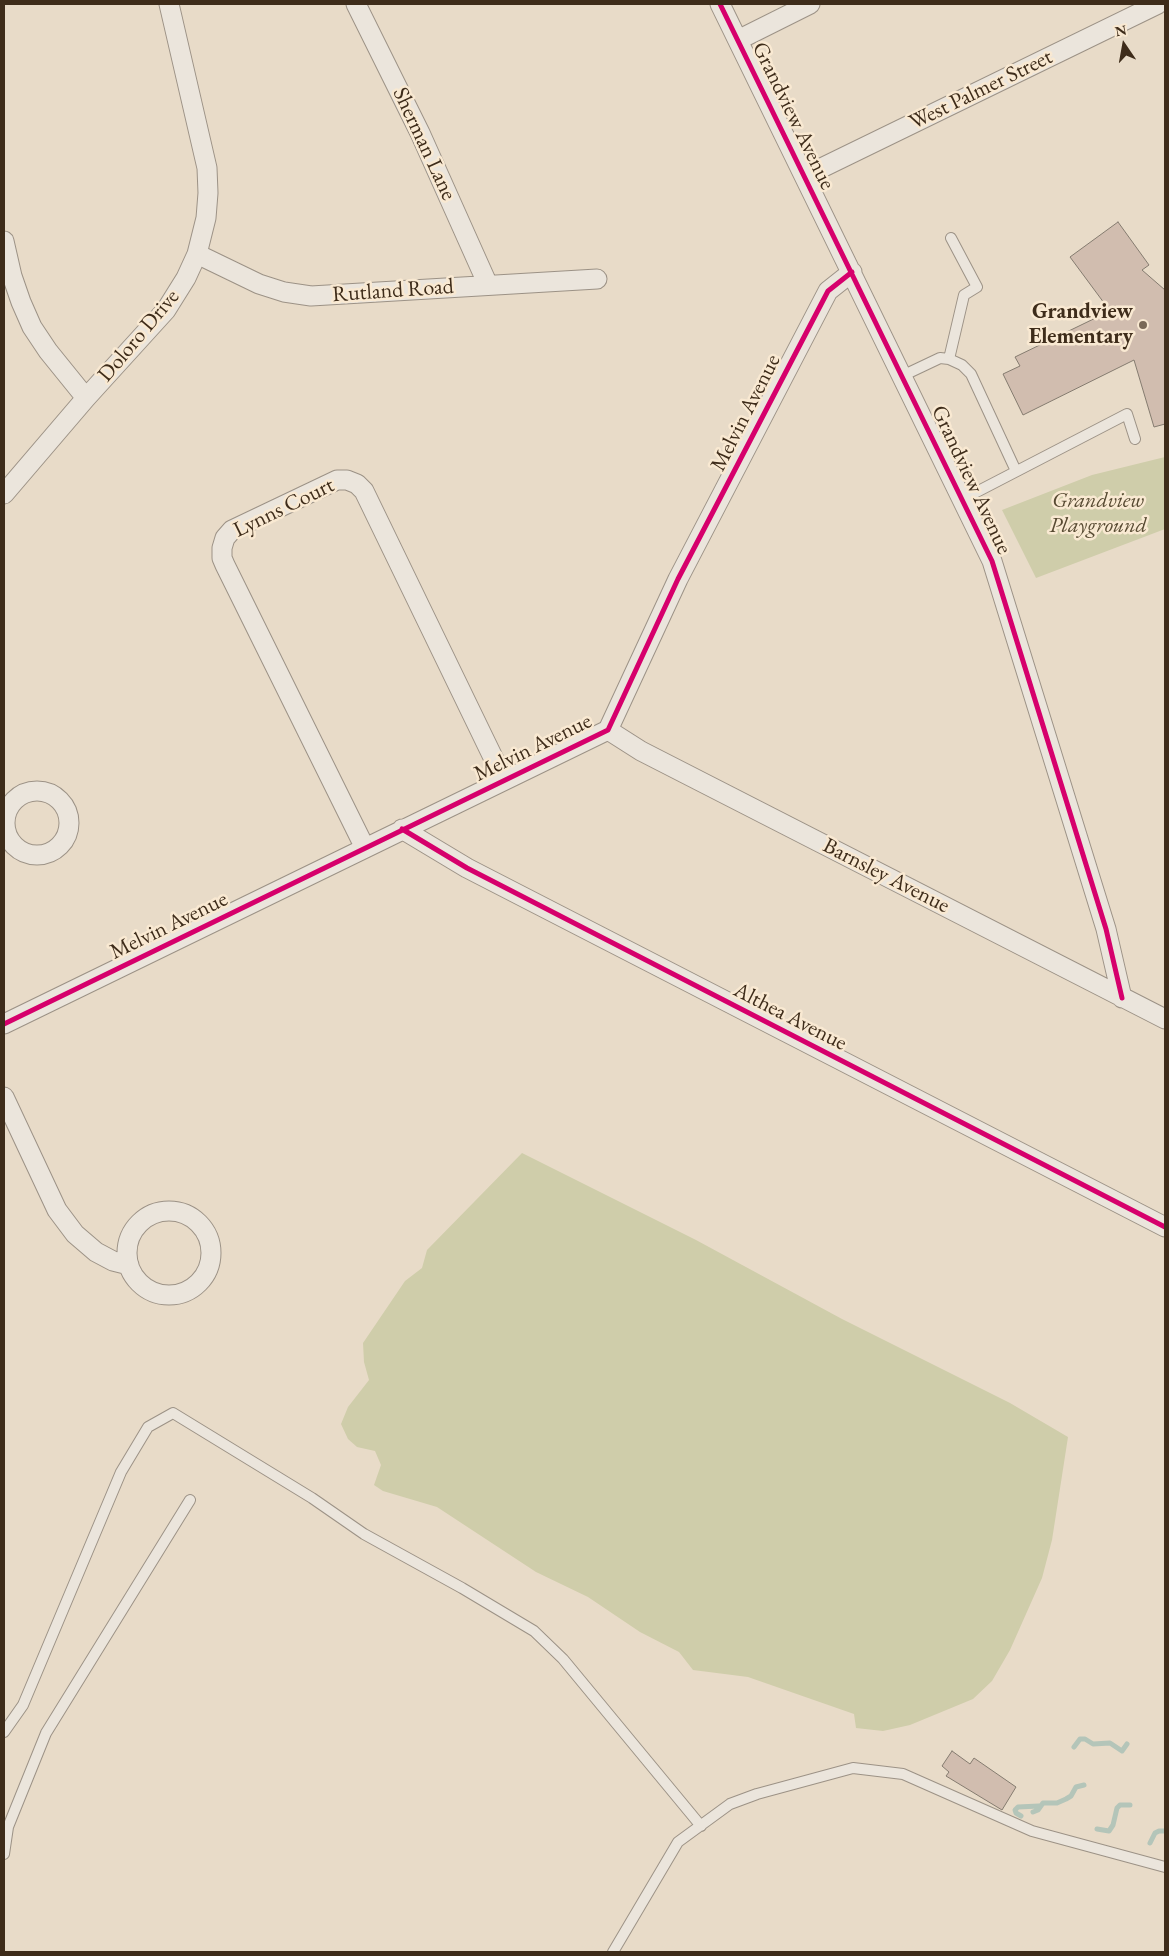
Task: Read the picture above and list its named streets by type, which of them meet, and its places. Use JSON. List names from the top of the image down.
{
  "streets": {
    "street": [
      "West Palmer Street",
      "Grandview Avenue",
      "Sherman Lane",
      "Rutland Road",
      "Doloro Drive",
      "Melvin Avenue",
      "Lynns Court",
      "Barnsley Avenue",
      "Althea Avenue"
    ]
  },
  "crossings": [
    ["West Palmer Street", "Grandview Avenue"],
    ["Grandview Avenue", "Melvin Avenue"],
    ["Grandview Avenue", "Barnsley Avenue"],
    ["Sherman Lane", "Rutland Road"],
    ["Rutland Road", "Doloro Drive"],
    ["Melvin Avenue", "Lynns Court"],
    ["Melvin Avenue", "Barnsley Avenue"],
    ["Melvin Avenue", "Althea Avenue"]
  ],
  "parks": ["Grandview Playground"],
  "places": ["Grandview Elementary"],
  "north": "top"
}
